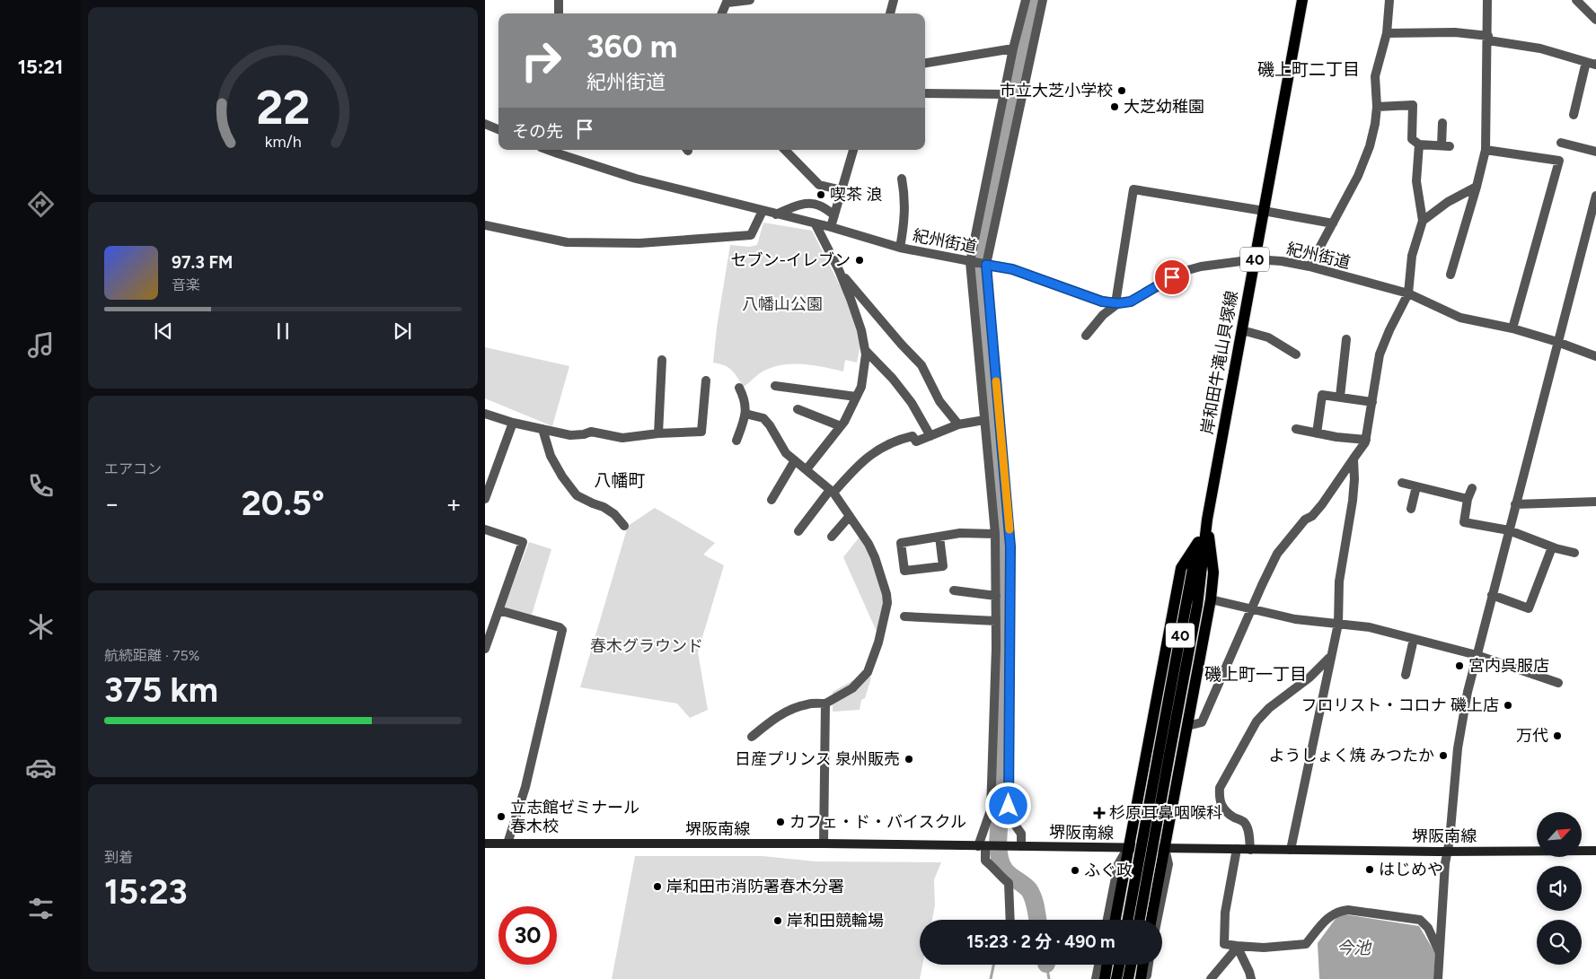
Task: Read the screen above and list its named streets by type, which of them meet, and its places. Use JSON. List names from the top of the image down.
{
  "streets": {
    "main road": ["40", "岸和田牛滝山貝塚線", "堺阪南線"],
    "street": ["紀州街道"]
  },
  "crossings": [
    ["紀州街道", "岸和田牛滝山貝塚線"]
  ],
  "districts": ["磯上町二丁目", "八幡町", "磯上町一丁目"],
  "water": ["今池"],
  "parks": ["八幡山公園", "春木グラウンド"],
  "places": {
    "other": [
      "市立大芝小学校",
      "大芝幼稚園",
      "喫茶 浪",
      "セブン-イレブン",
      "宮内呉服店",
      "フロリスト・コロナ 磯上店",
      "万代",
      "ようしょく焼 みつたか",
      "日産プリンス 泉州販売",
      "立志館ゼミナール 春木校",
      "カフェ・ド・バイスクル",
      "はじめや",
      "ふぐ政",
      "岸和田市消防署春木分署",
      "岸和田競輪場"
    ],
    "health": ["杉原耳鼻咽喉科"]
  },
  "north": "top right",
  "page": {
    "tabs": "15:21",
    "turn": ["360 m", "紀州街道"],
    "then": "その先",
    "song": ["97.3 FM", "音楽"],
    "tile": [
      "エアコン",
      ["航続距離 · 75%", "375 km"],
      ["到着", "15:23"]
    ],
    "heat": ["−", "20.5°", "+"],
    "limit": "30",
    "trip": "15:23 · 2 分 · 490 m",
    "gauge": ["22", "km/h"]
  }
}
